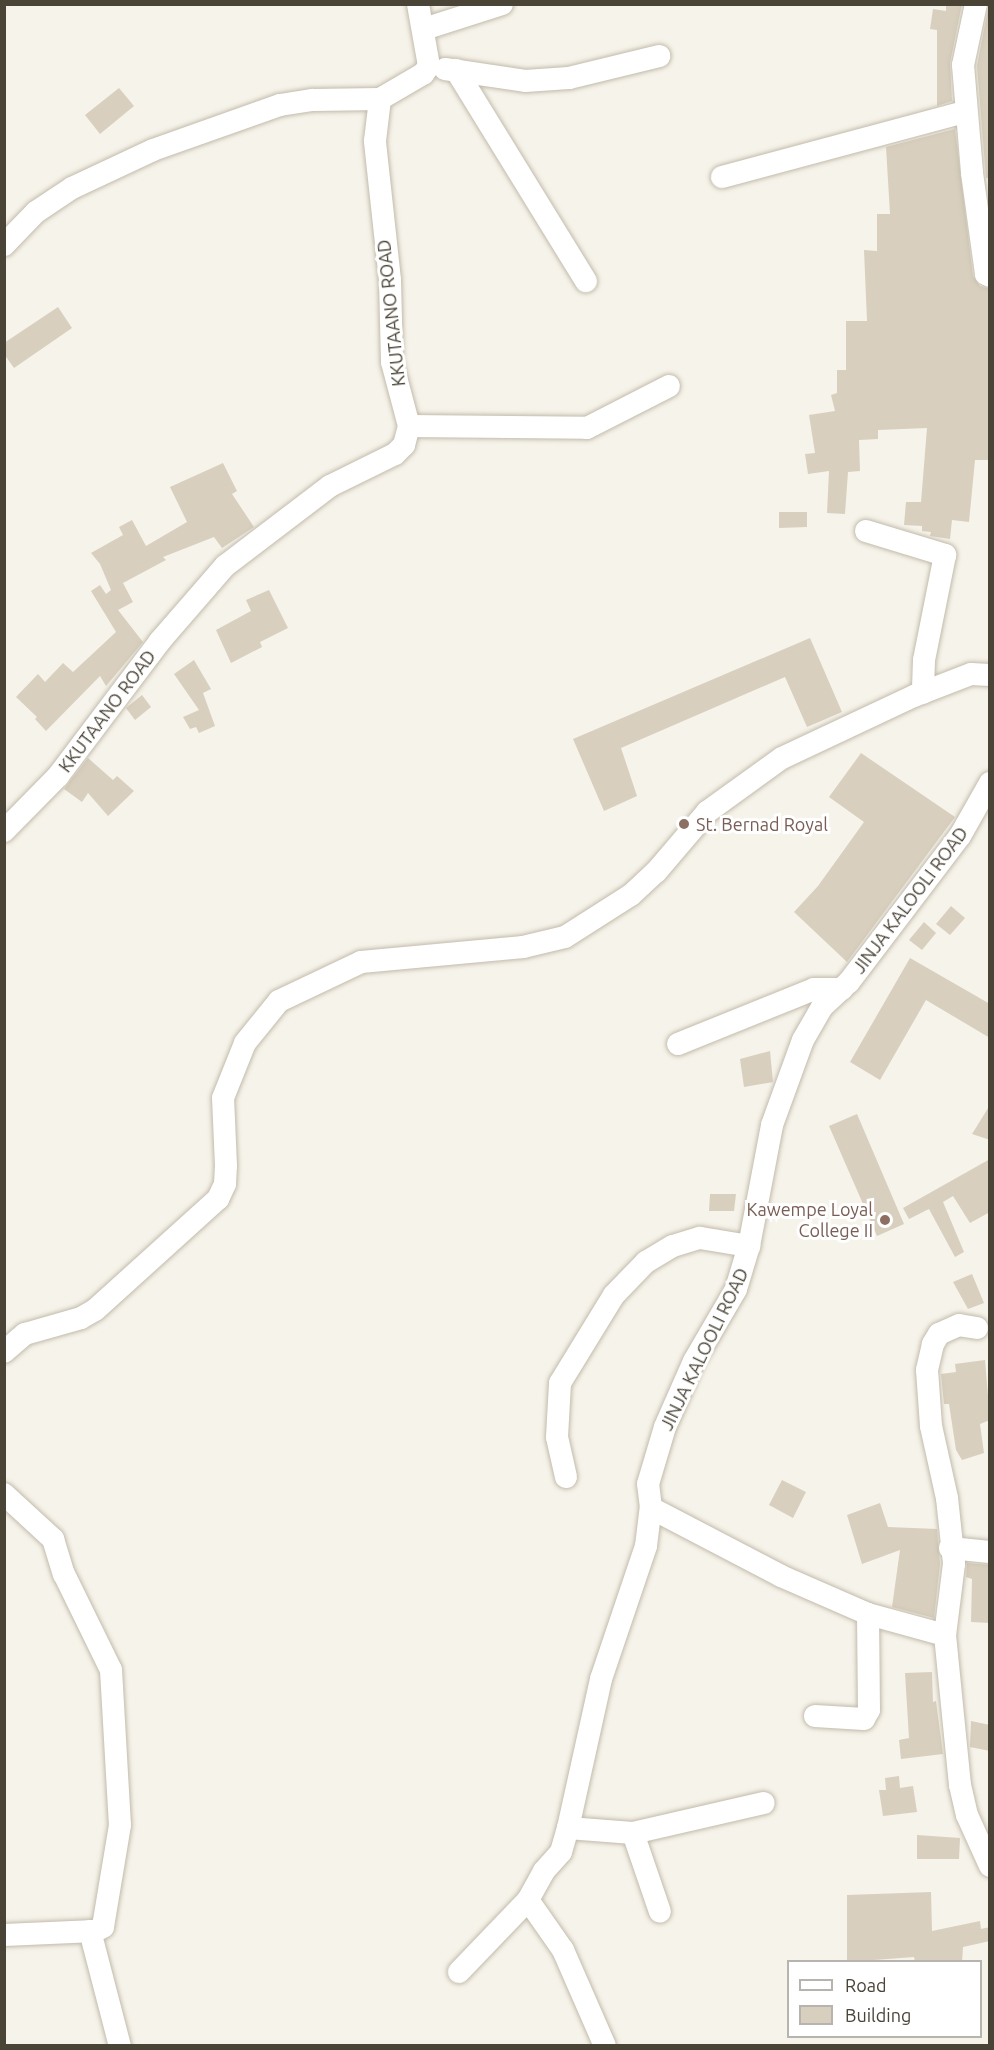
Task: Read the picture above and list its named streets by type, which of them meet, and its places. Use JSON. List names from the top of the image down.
{
  "streets": {
    "street": ["KKUTAANO ROAD", "JINJA KALOOLI ROAD"]
  },
  "places": ["St. Bernad Royal", "Kawempe Loyal College II"],
  "legend": ["Road", "Building"]
}
